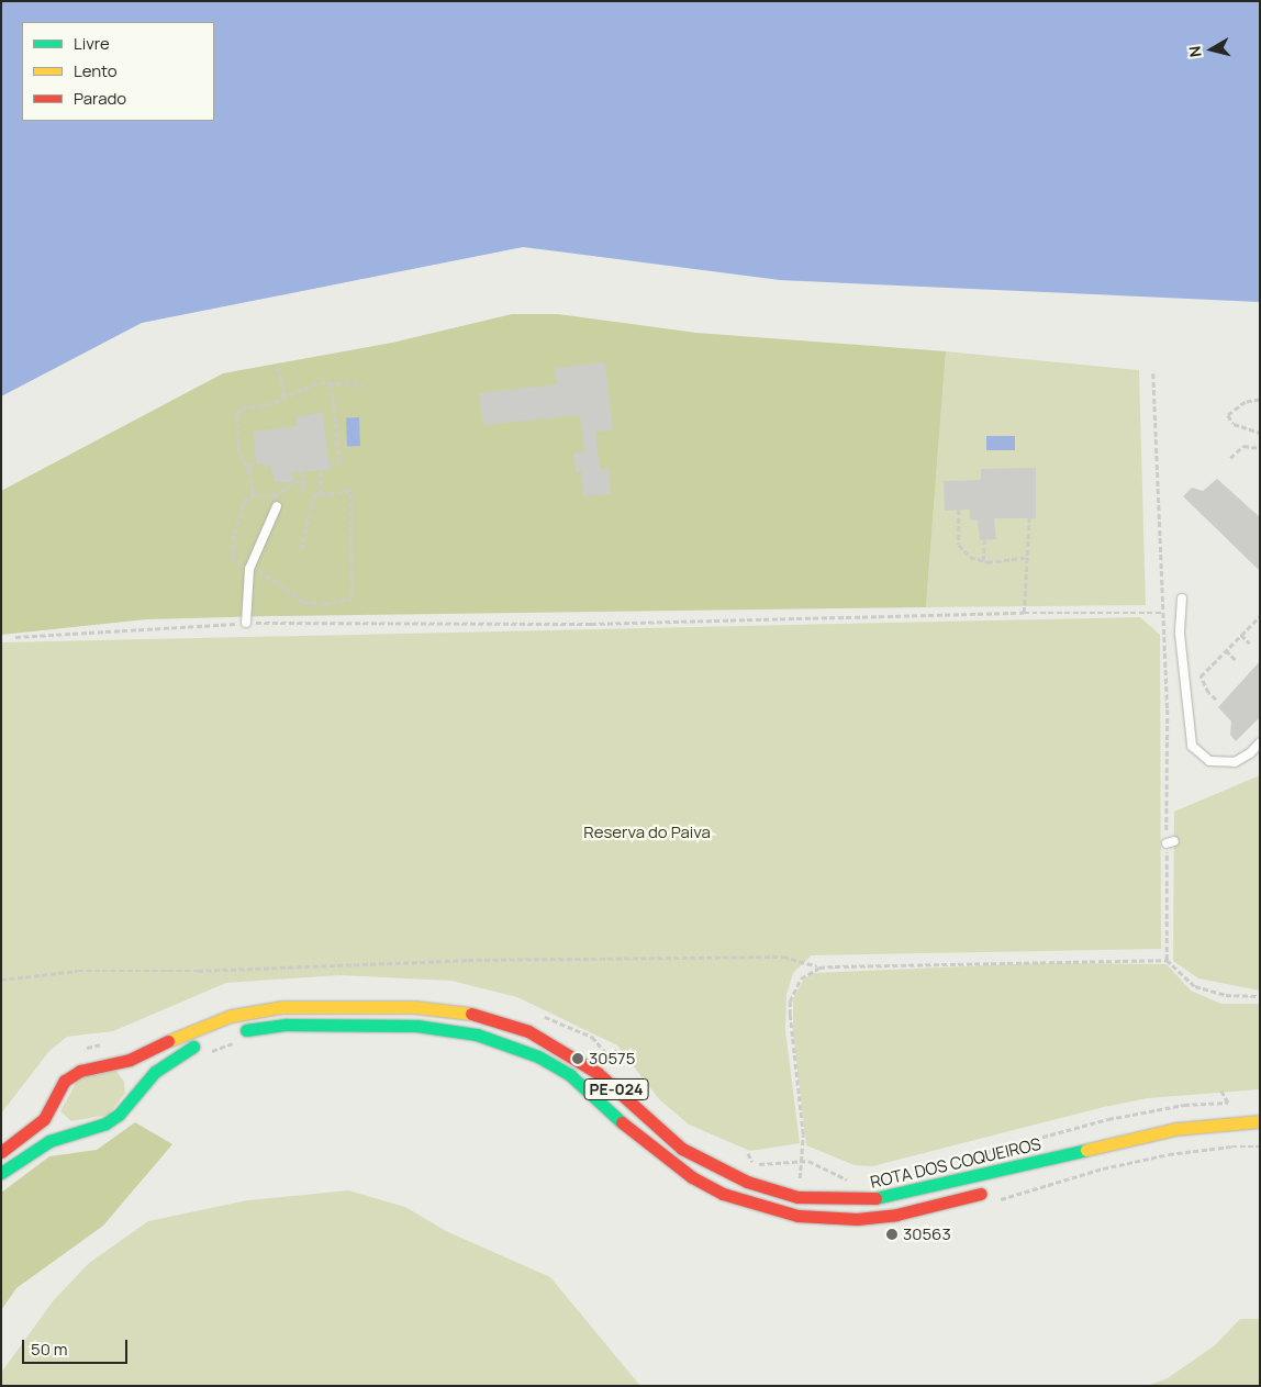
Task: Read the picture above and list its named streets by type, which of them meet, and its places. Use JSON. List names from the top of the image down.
{
  "streets": {
    "main road": ["PE-024", "ROTA DOS COQUEIROS"]
  },
  "parks": ["Reserva do Paiva"],
  "places": ["30575", "30563"],
  "legend": ["Livre", "Lento", "Parado"],
  "scale_bar": "50 m",
  "north": "left"
}
